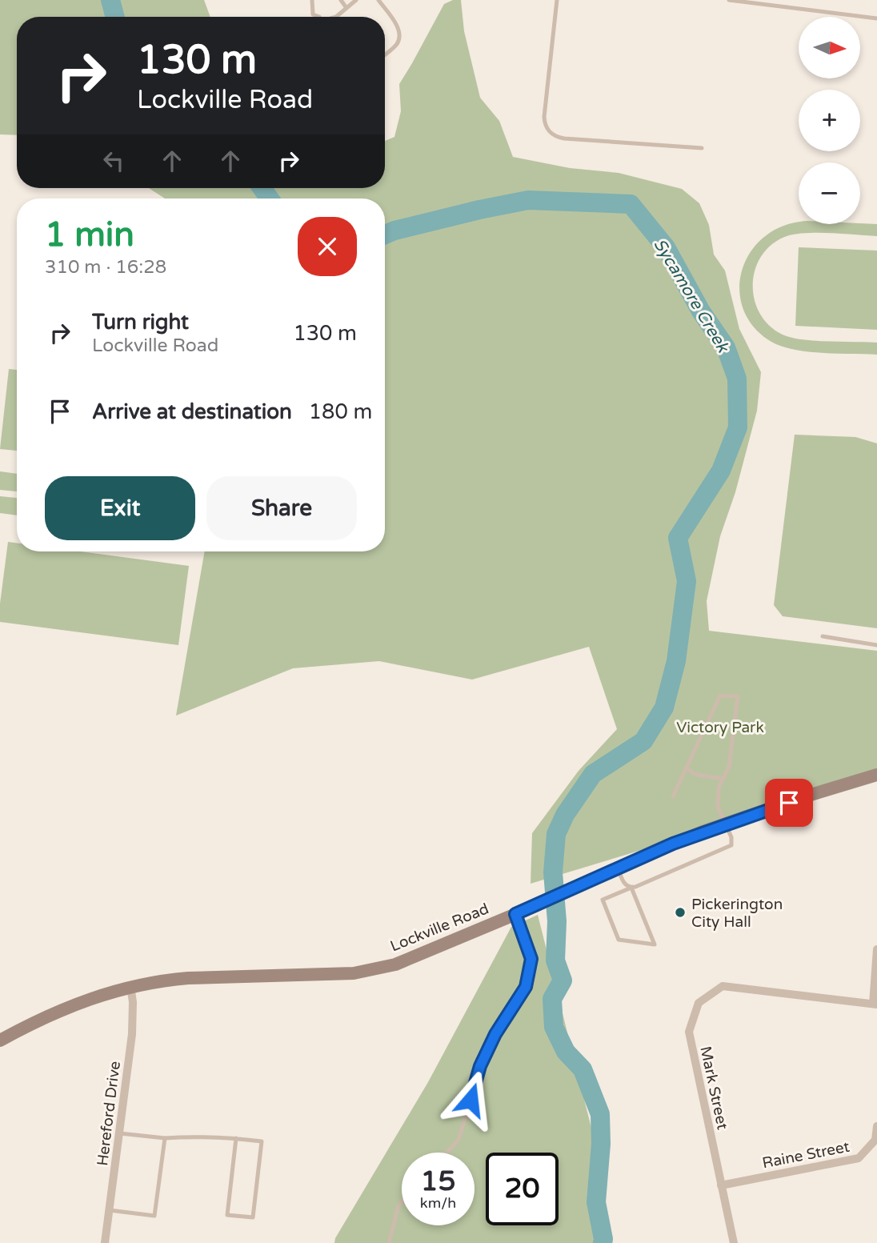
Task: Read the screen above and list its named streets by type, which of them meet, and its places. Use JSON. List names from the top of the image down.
{
  "streets": {
    "main road": ["Lockville Road"],
    "street": ["Mark Street", "Hereford Drive", "Raine Street"]
  },
  "crossings": [
    ["Lockville Road", "Hereford Drive"],
    ["Mark Street", "Raine Street"]
  ],
  "water": ["Sycamore Creek"],
  "parks": ["Victory Park"],
  "places": ["Pickerington City Hall"],
  "north": "right",
  "page": {
    "map_buttons": ["+", "−"],
    "turn": ["130 m", "Lockville Road"],
    "heading": ["1 min", "310 m · 16:28"],
    "list": [
      {
        "name": "Turn right",
        "note": "Lockville Road",
        "value": "130 m"
      },
      {
        "name": "Arrive at destination",
        "value": "180 m"
      }
    ],
    "buttons": ["Exit", "Share"],
    "speed": "15 km/h",
    "limit": "20"
  }
}
